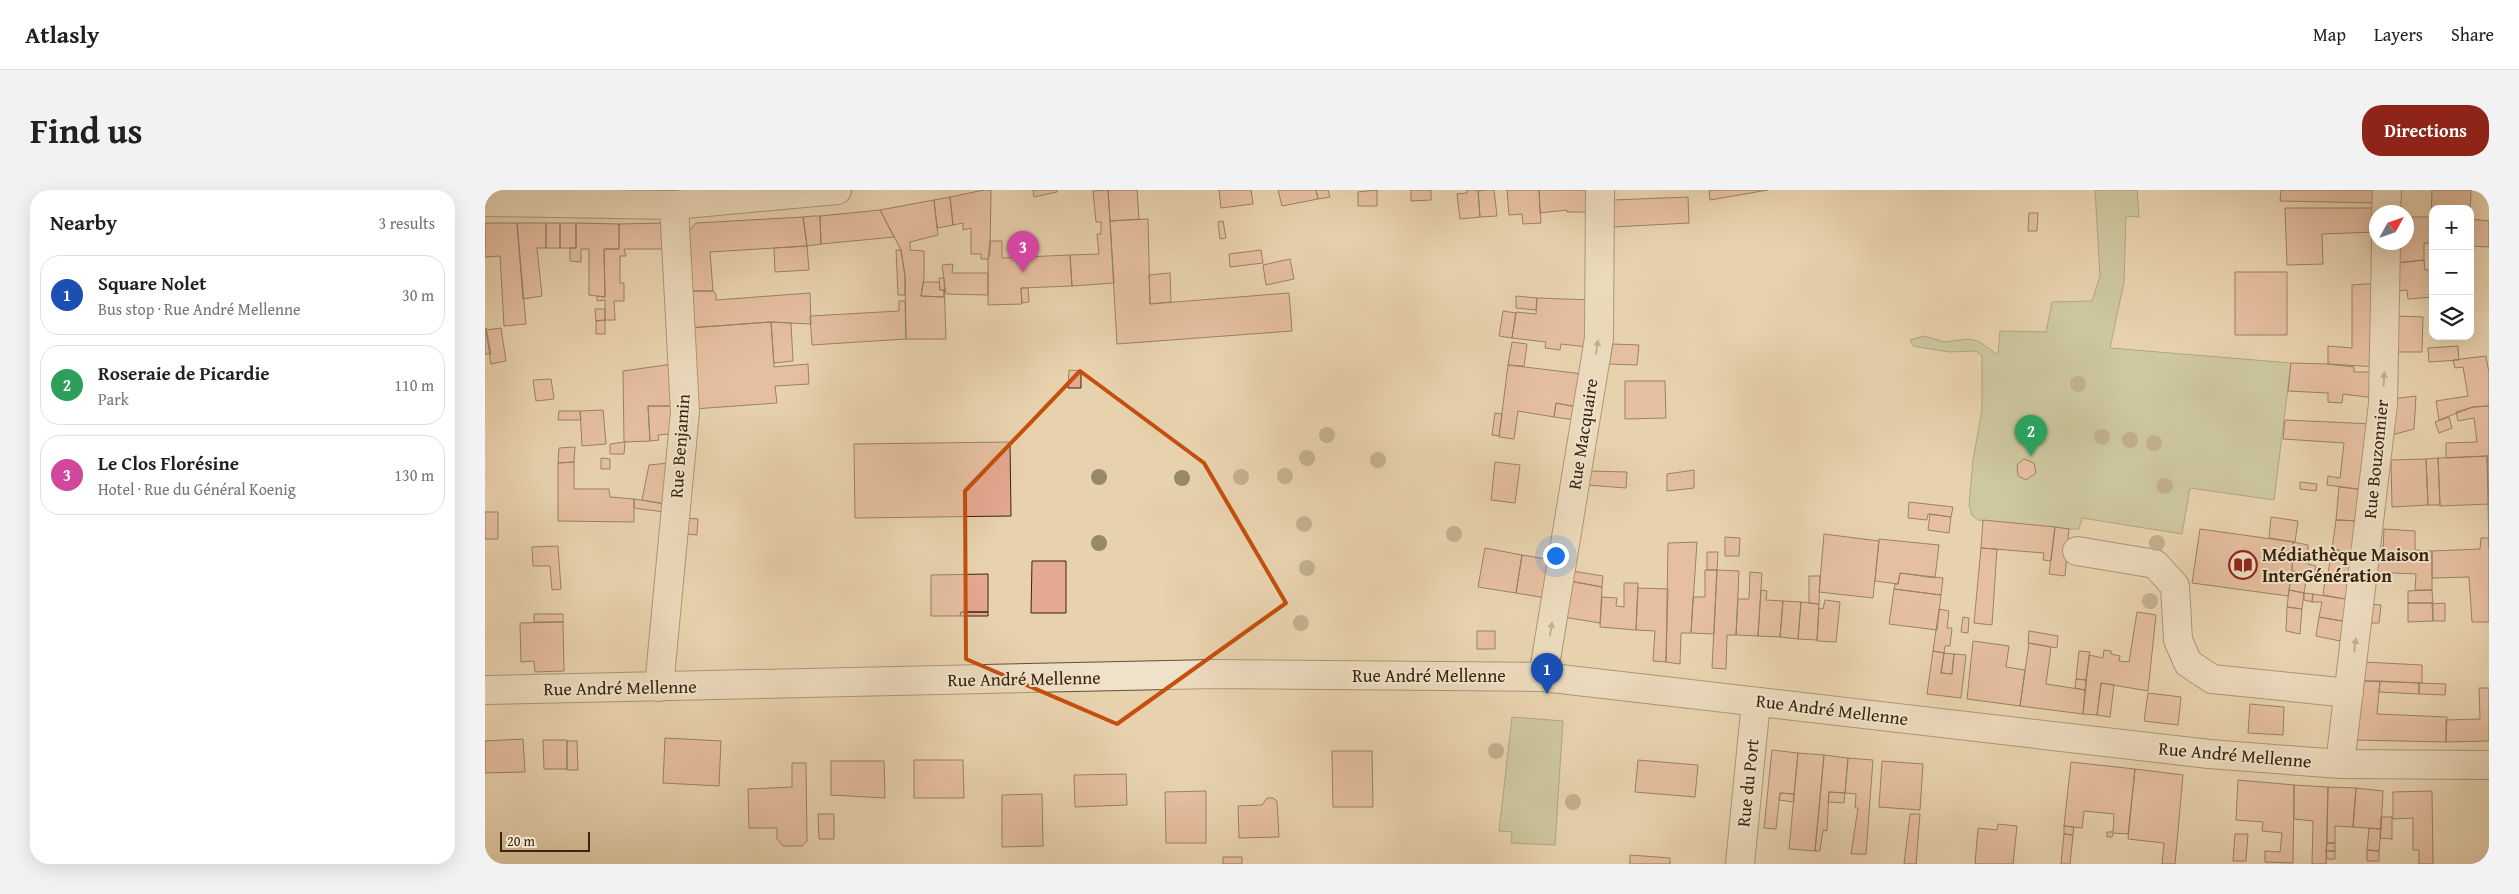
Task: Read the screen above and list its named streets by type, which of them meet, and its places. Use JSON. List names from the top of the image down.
{
  "streets": {
    "street": [
      "Rue Macquaire",
      "Rue Benjamin",
      "Rue Bouzonnier",
      "Rue André Mellenne",
      "Rue du Port"
    ]
  },
  "crossings": [
    ["Rue Macquaire", "Rue André Mellenne"],
    ["Rue Benjamin", "Rue André Mellenne"],
    ["Rue Bouzonnier", "Rue André Mellenne"],
    ["Rue André Mellenne", "Rue du Port"]
  ],
  "one_way": ["Rue Macquaire", "Rue Bouzonnier"],
  "places": {
    "library": ["Médiathèque Maison InterGénération"]
  },
  "scale_bar": "20 m",
  "north": "top right",
  "page": {
    "header": "Atlasly",
    "nav": ["Map", "Layers", "Share"],
    "title": "Find us",
    "buttons": "Directions",
    "heading": ["Nearby", "3 results"],
    "map_buttons": ["+", "−"],
    "pins": ["3", "2", "1"],
    "list": [
      {
        "mark": "1",
        "name": "Square Nolet",
        "note": "Bus stop · Rue André Mellenne",
        "value": "30 m"
      },
      {
        "mark": "2",
        "name": "Roseraie de Picardie",
        "note": "Park",
        "value": "110 m"
      },
      {
        "mark": "3",
        "name": "Le Clos Florésine",
        "note": "Hotel · Rue du Général Koenig",
        "value": "130 m"
      }
    ],
    "scale": "20 m"
  }
}
